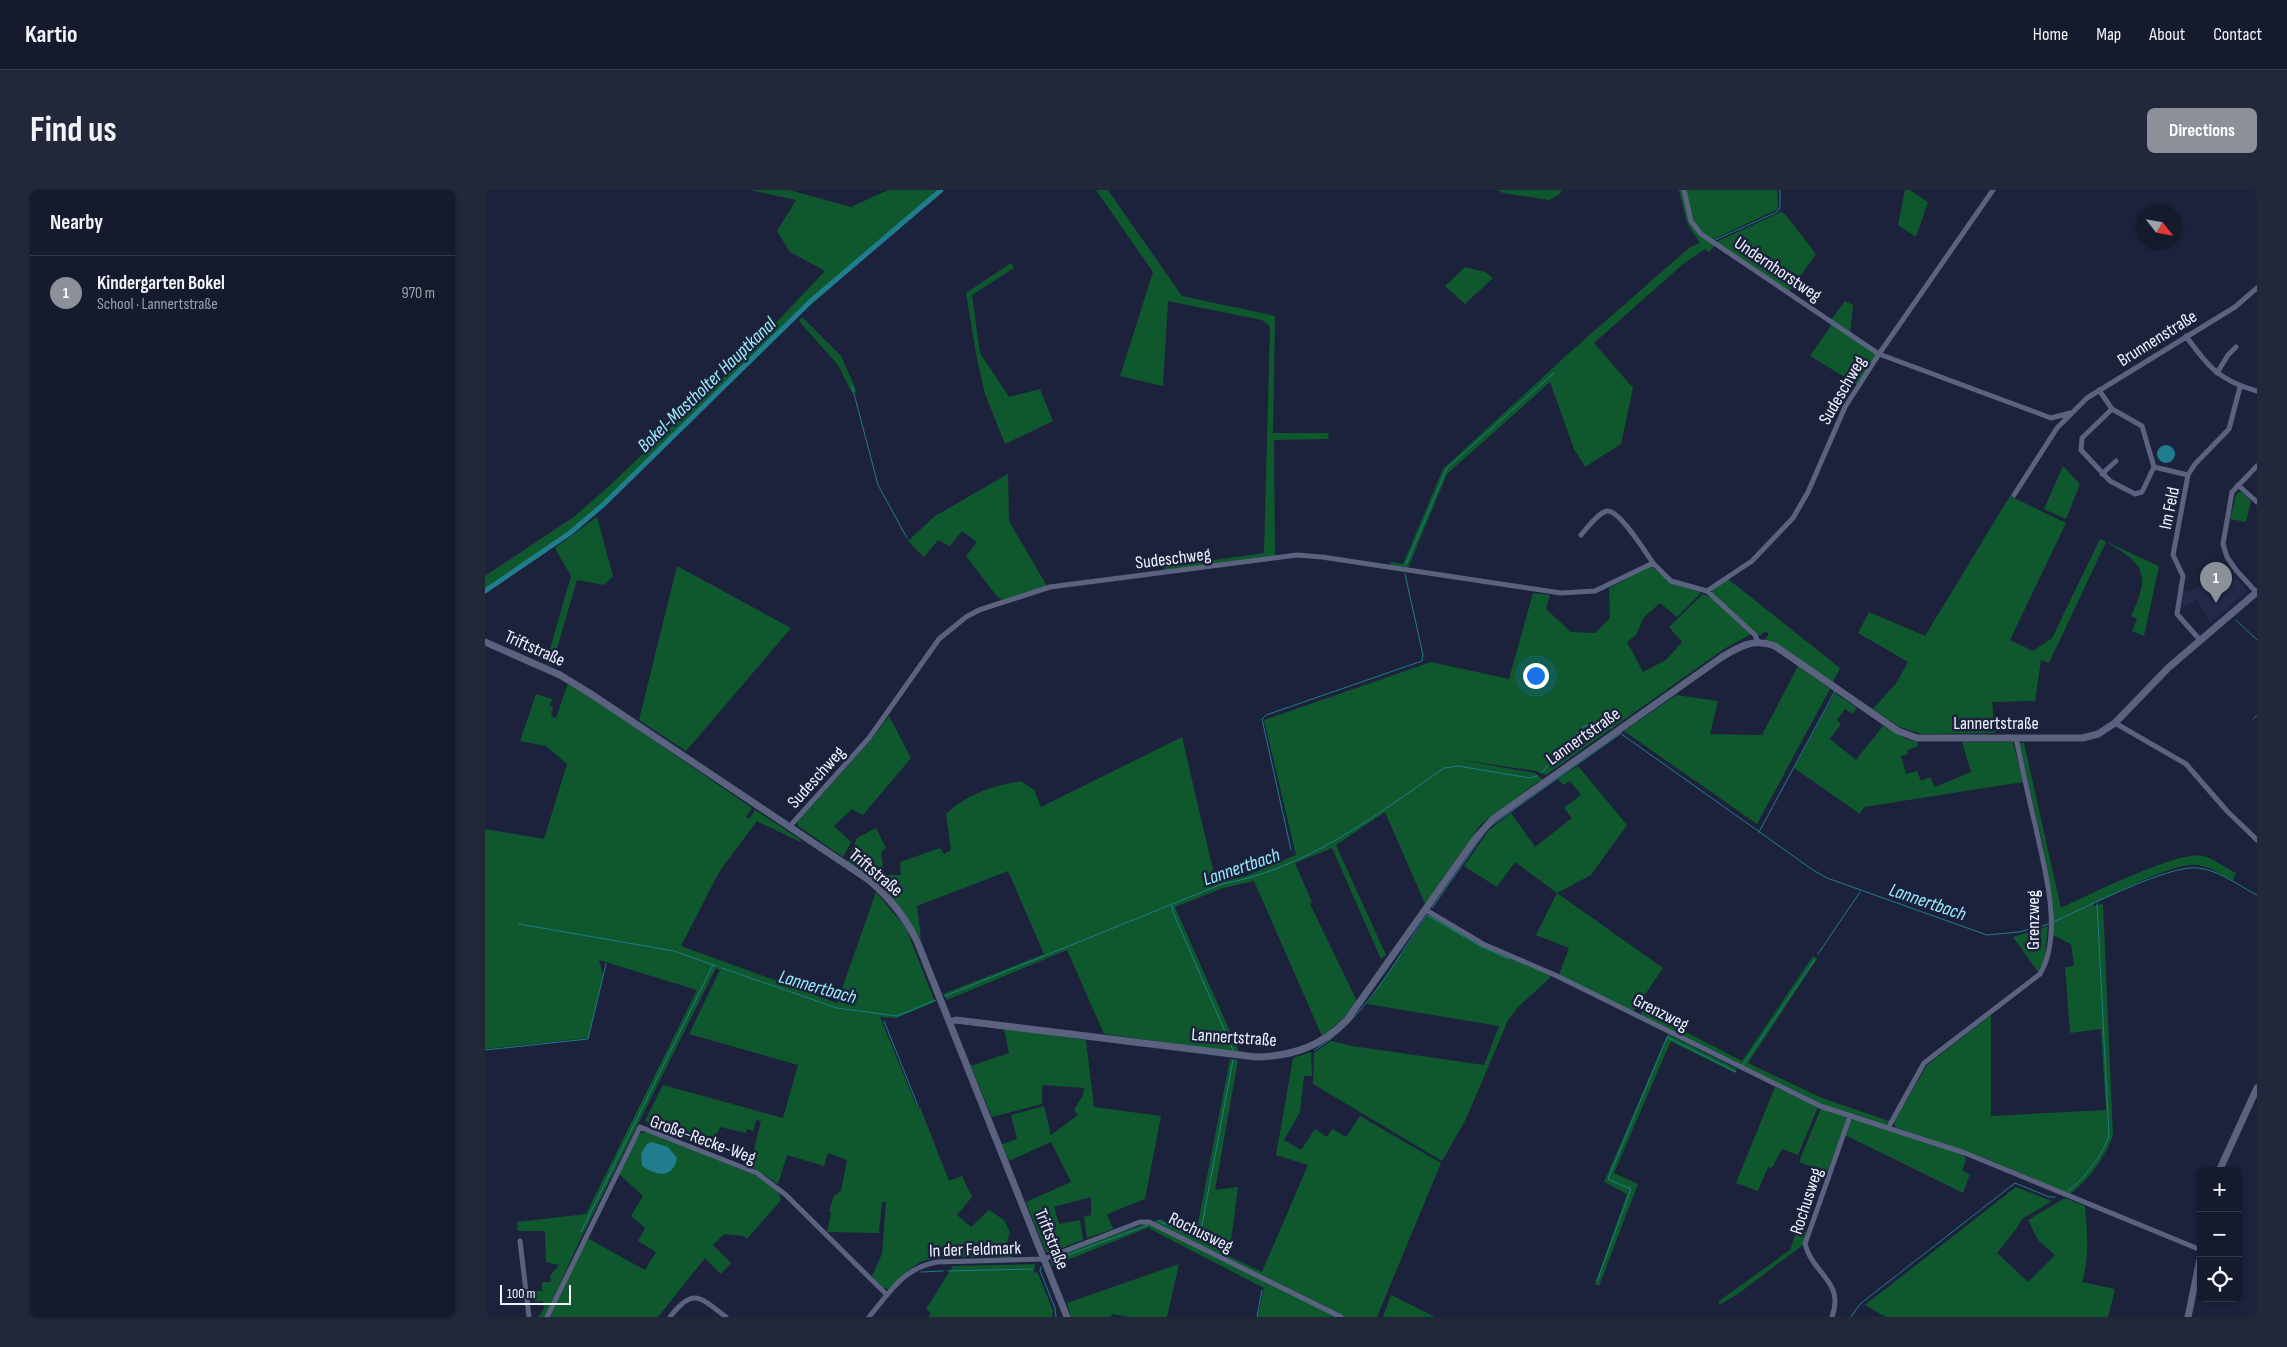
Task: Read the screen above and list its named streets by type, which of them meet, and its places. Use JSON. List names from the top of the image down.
{
  "streets": {
    "street": [
      "Undernhorstweg",
      "Brunnenstraße",
      "Sudeschweg",
      "Im Feld",
      "Triftstraße",
      "Lannertstraße",
      "Grenzweg",
      "Große-Recke-Weg",
      "Rochusweg",
      "In der Feldmark"
    ]
  },
  "crossings": [
    ["Undernhorstweg", "Sudeschweg"],
    ["Sudeschweg", "Triftstraße"],
    ["Im Feld", "Lannertstraße"],
    ["Triftstraße", "Lannertstraße"],
    ["Triftstraße", "Rochusweg"],
    ["Triftstraße", "In der Feldmark"],
    ["Lannertstraße", "Grenzweg"],
    ["Grenzweg", "Rochusweg"],
    ["Große-Recke-Weg", "In der Feldmark"],
    ["Rochusweg", "In der Feldmark"]
  ],
  "water": ["Bokel-Mastholter Hauptkanal", "Lannertbach"],
  "scale_bar": "100 m",
  "north": "bottom right",
  "page": {
    "header": "Kartio",
    "nav": [
      "Home",
      "Map",
      "About",
      "Contact"
    ],
    "buttons": "Directions",
    "title": "Find us",
    "heading": "Nearby",
    "list": [
      {
        "mark": "1",
        "name": "Kindergarten Bokel",
        "note": "School · Lannertstraße",
        "value": "970 m"
      }
    ],
    "pins": "1",
    "map_buttons": ["+", "−"],
    "scale": "100 m"
  }
}
